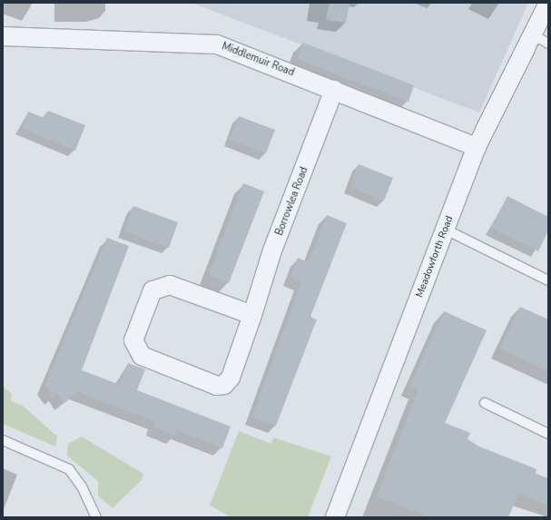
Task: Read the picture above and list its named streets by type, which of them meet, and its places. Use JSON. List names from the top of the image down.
{
  "streets": {
    "street": ["Middlemuir Road", "Borrowlea Road", "Meadowforth Road"]
  },
  "crossings": [
    ["Middlemuir Road", "Borrowlea Road"],
    ["Middlemuir Road", "Meadowforth Road"]
  ]
}
